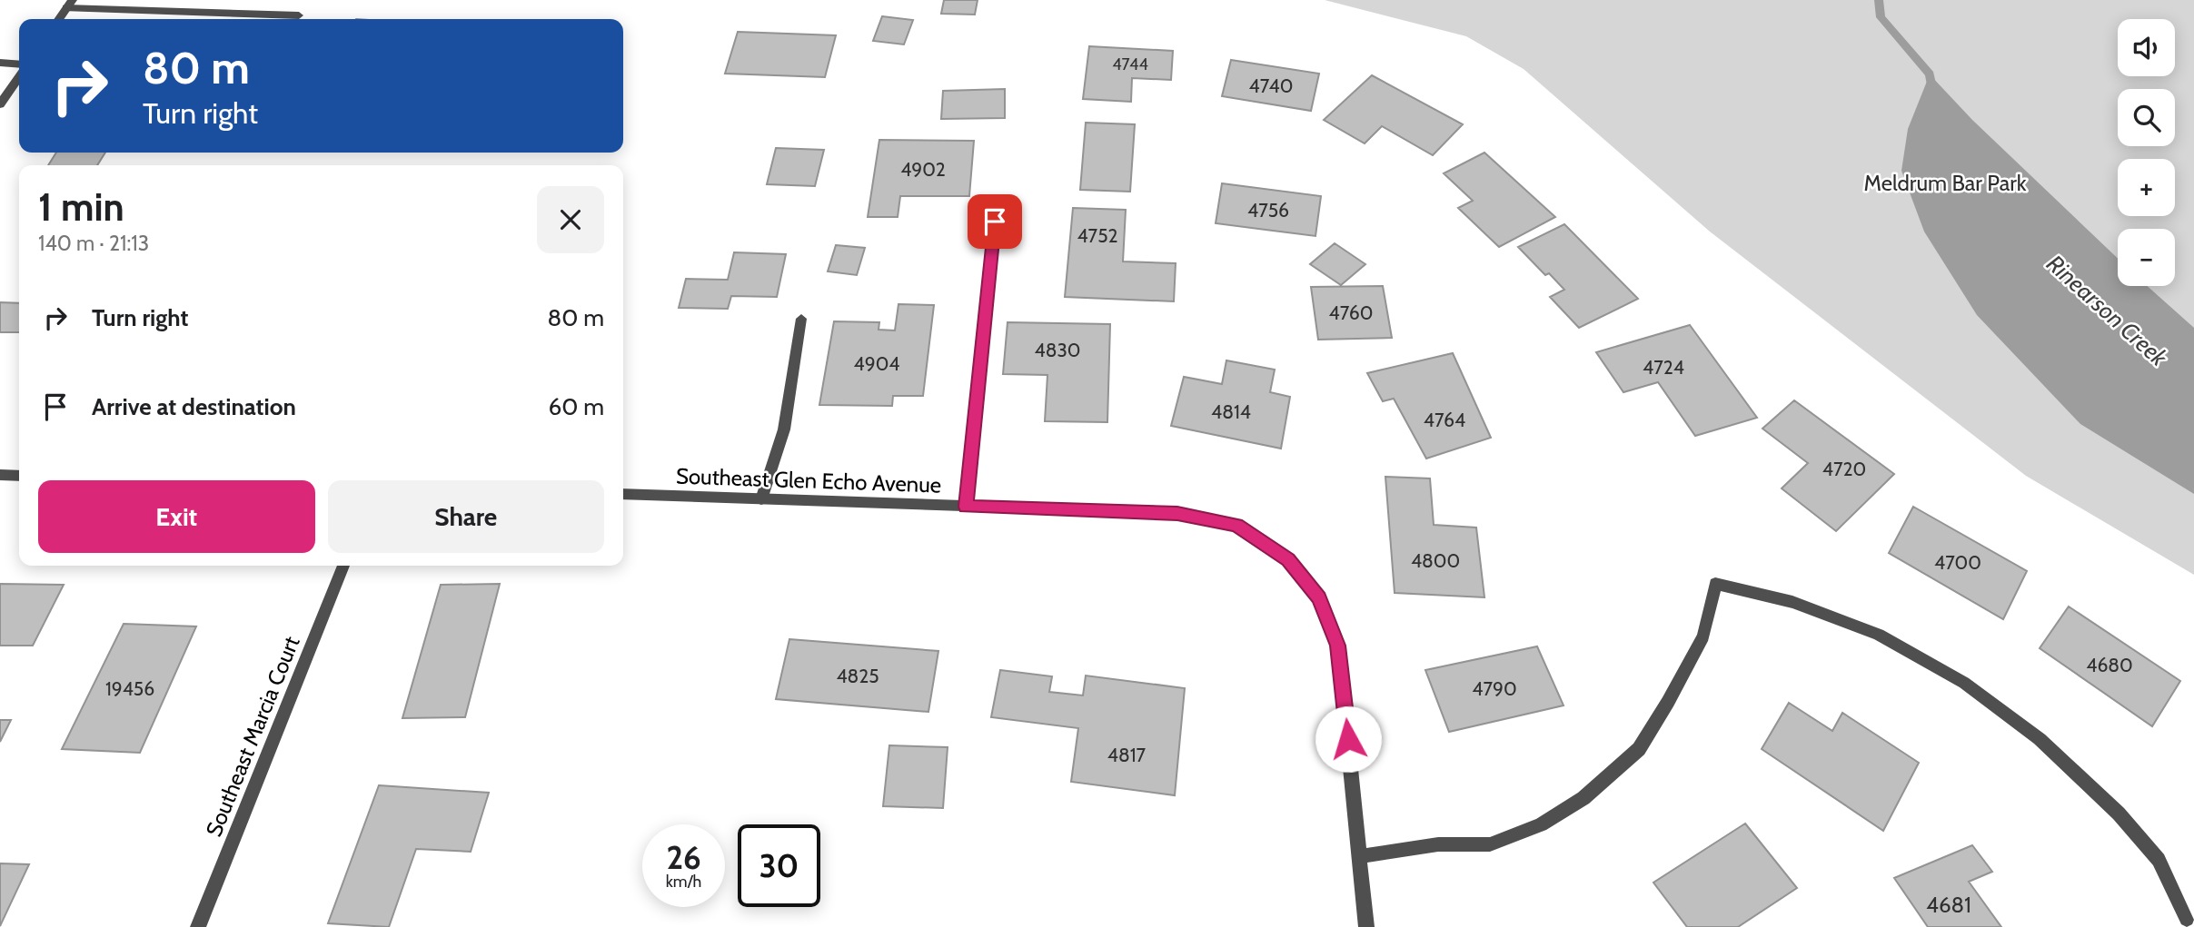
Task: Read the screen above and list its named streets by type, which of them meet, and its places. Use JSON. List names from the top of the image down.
{
  "streets": {
    "street": ["Southeast Glen Echo Avenue", "Southeast Marcia Court"]
  },
  "water": ["Rinearson Creek"],
  "parks": ["Meldrum Bar Park"],
  "house_numbers": [
    "4744",
    "4740",
    "4902",
    "4756",
    "4752",
    "4760",
    "4830",
    "4904",
    "4724",
    "4814",
    "4764",
    "4720",
    "4800",
    "4700",
    "4680",
    "4825",
    "19456",
    "4790",
    "4817",
    "4681"
  ],
  "page": {
    "map_buttons": ["+", "−"],
    "turn": ["80 m", "Turn right"],
    "heading": ["1 min", "140 m · 21:13"],
    "list": [
      {
        "name": "Turn right",
        "value": "80 m"
      },
      {
        "name": "Arrive at destination",
        "value": "60 m"
      }
    ],
    "buttons": ["Exit", "Share"],
    "speed": "26 km/h",
    "limit": "30"
  }
}
